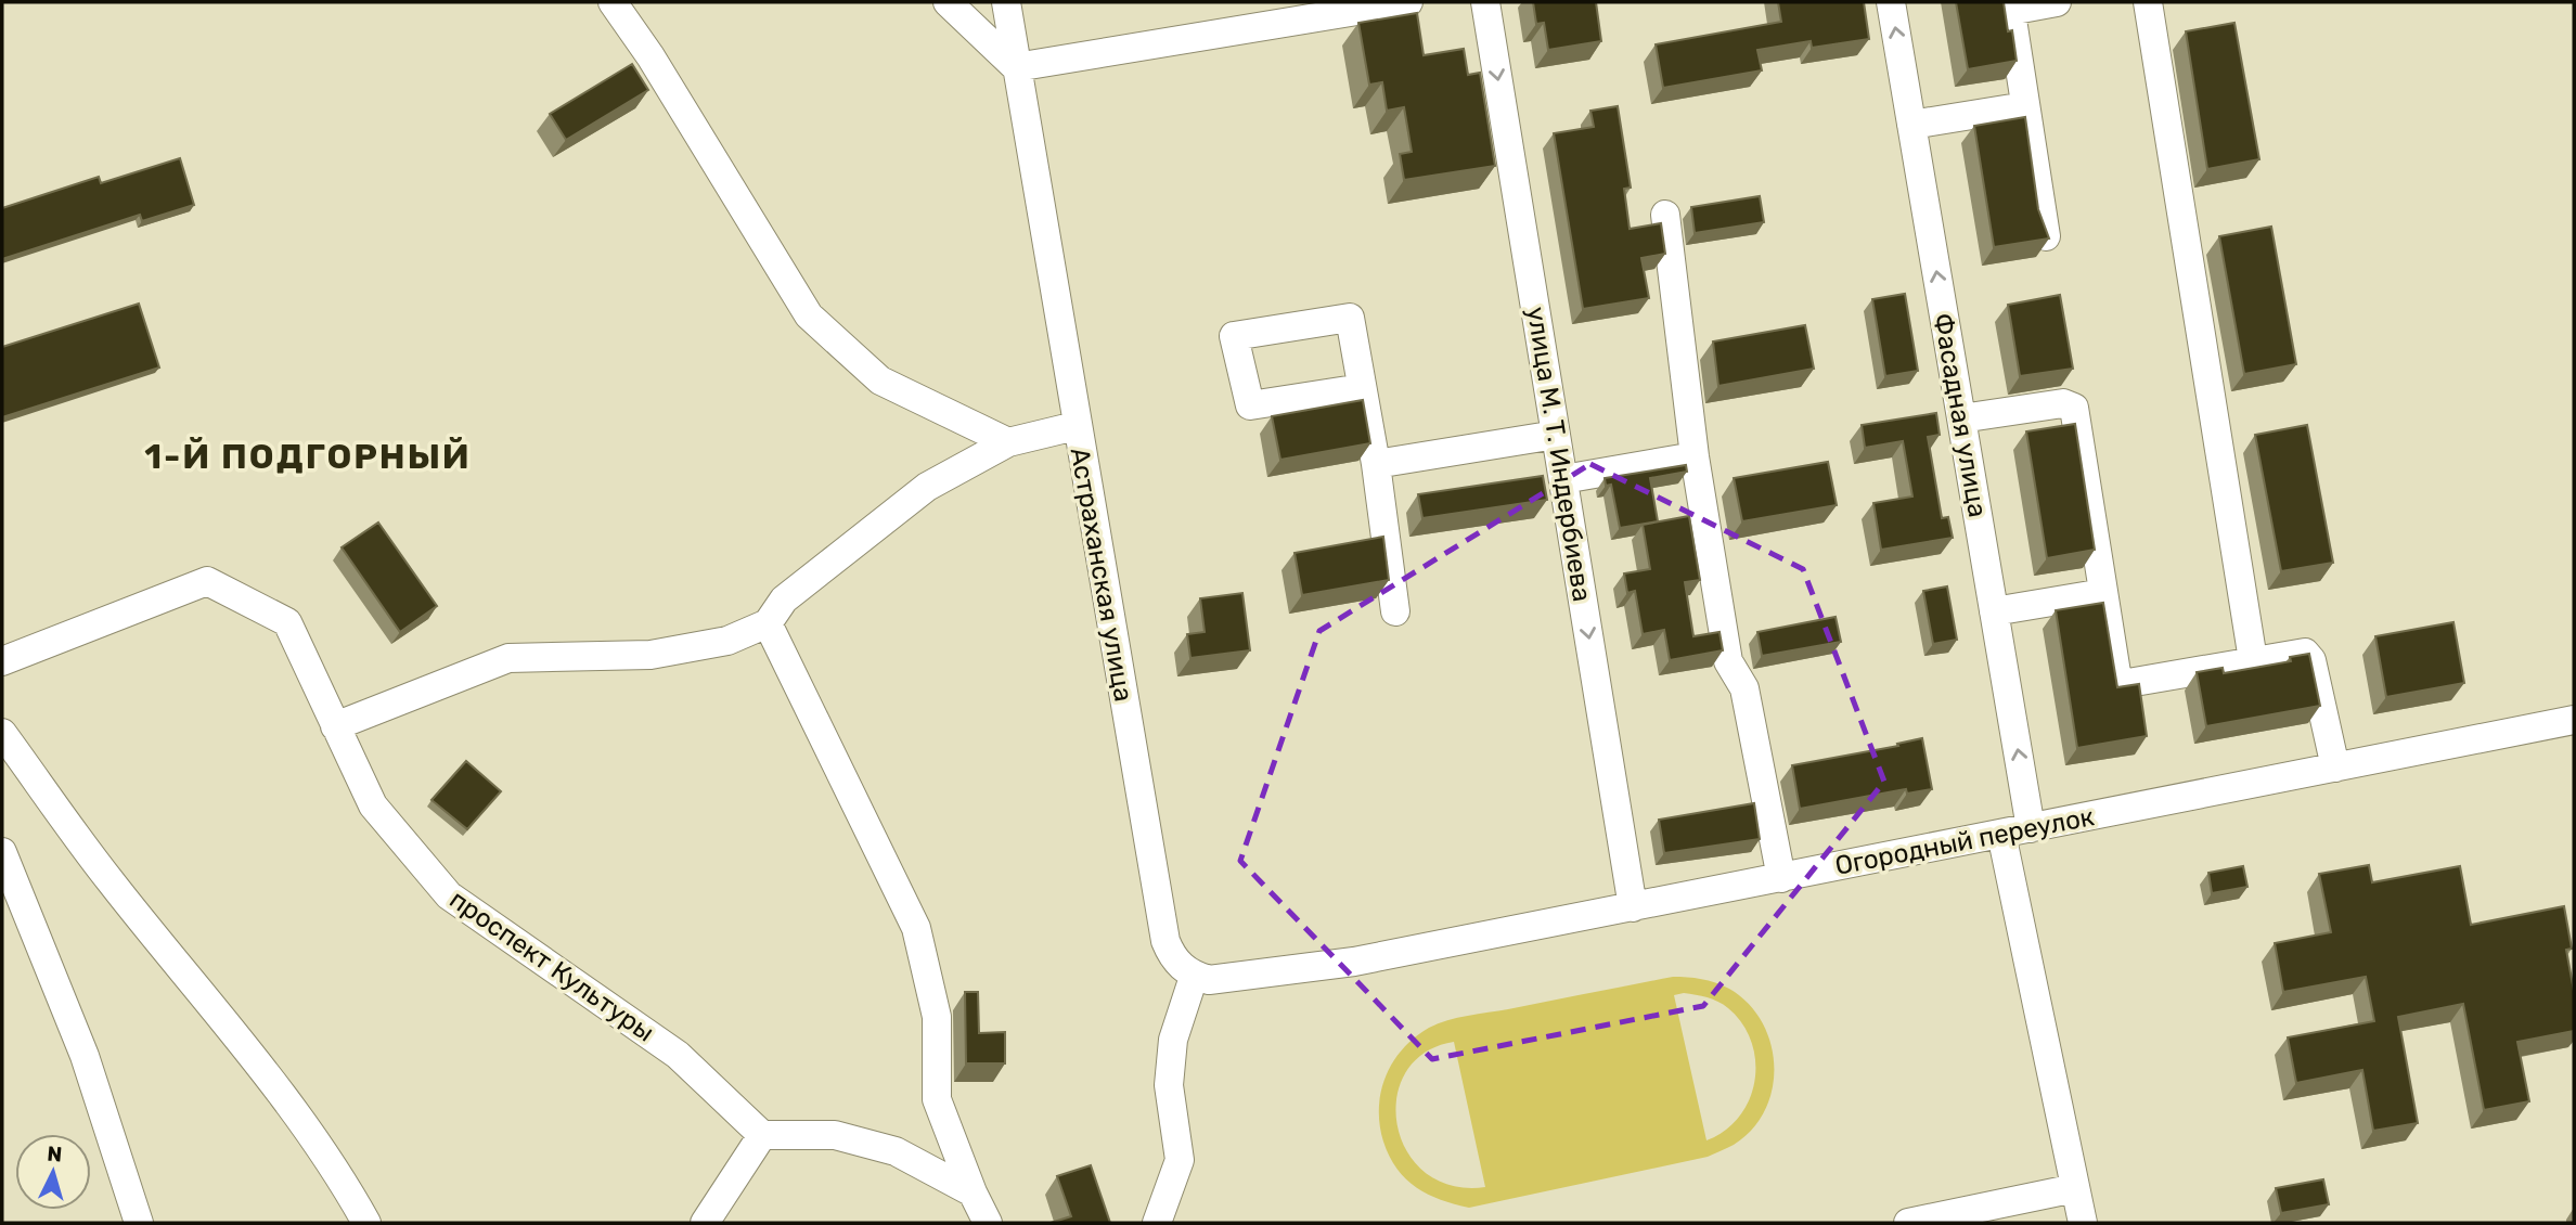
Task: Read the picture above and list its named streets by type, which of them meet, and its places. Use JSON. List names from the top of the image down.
{
  "streets": {
    "street": [
      "Фасадная улица",
      "улица М. Т. Индербиева",
      "Астраханская улица",
      "Огородный переулок",
      "проспект Культуры"
    ]
  },
  "crossings": [
    ["Фасадная улица", "Огородный переулок"],
    ["улица М. Т. Индербиева", "Огородный переулок"],
    ["Астраханская улица", "Огородный переулок"]
  ],
  "districts": ["1-Й ПОДГОРНЫЙ"],
  "north": "top"
}
